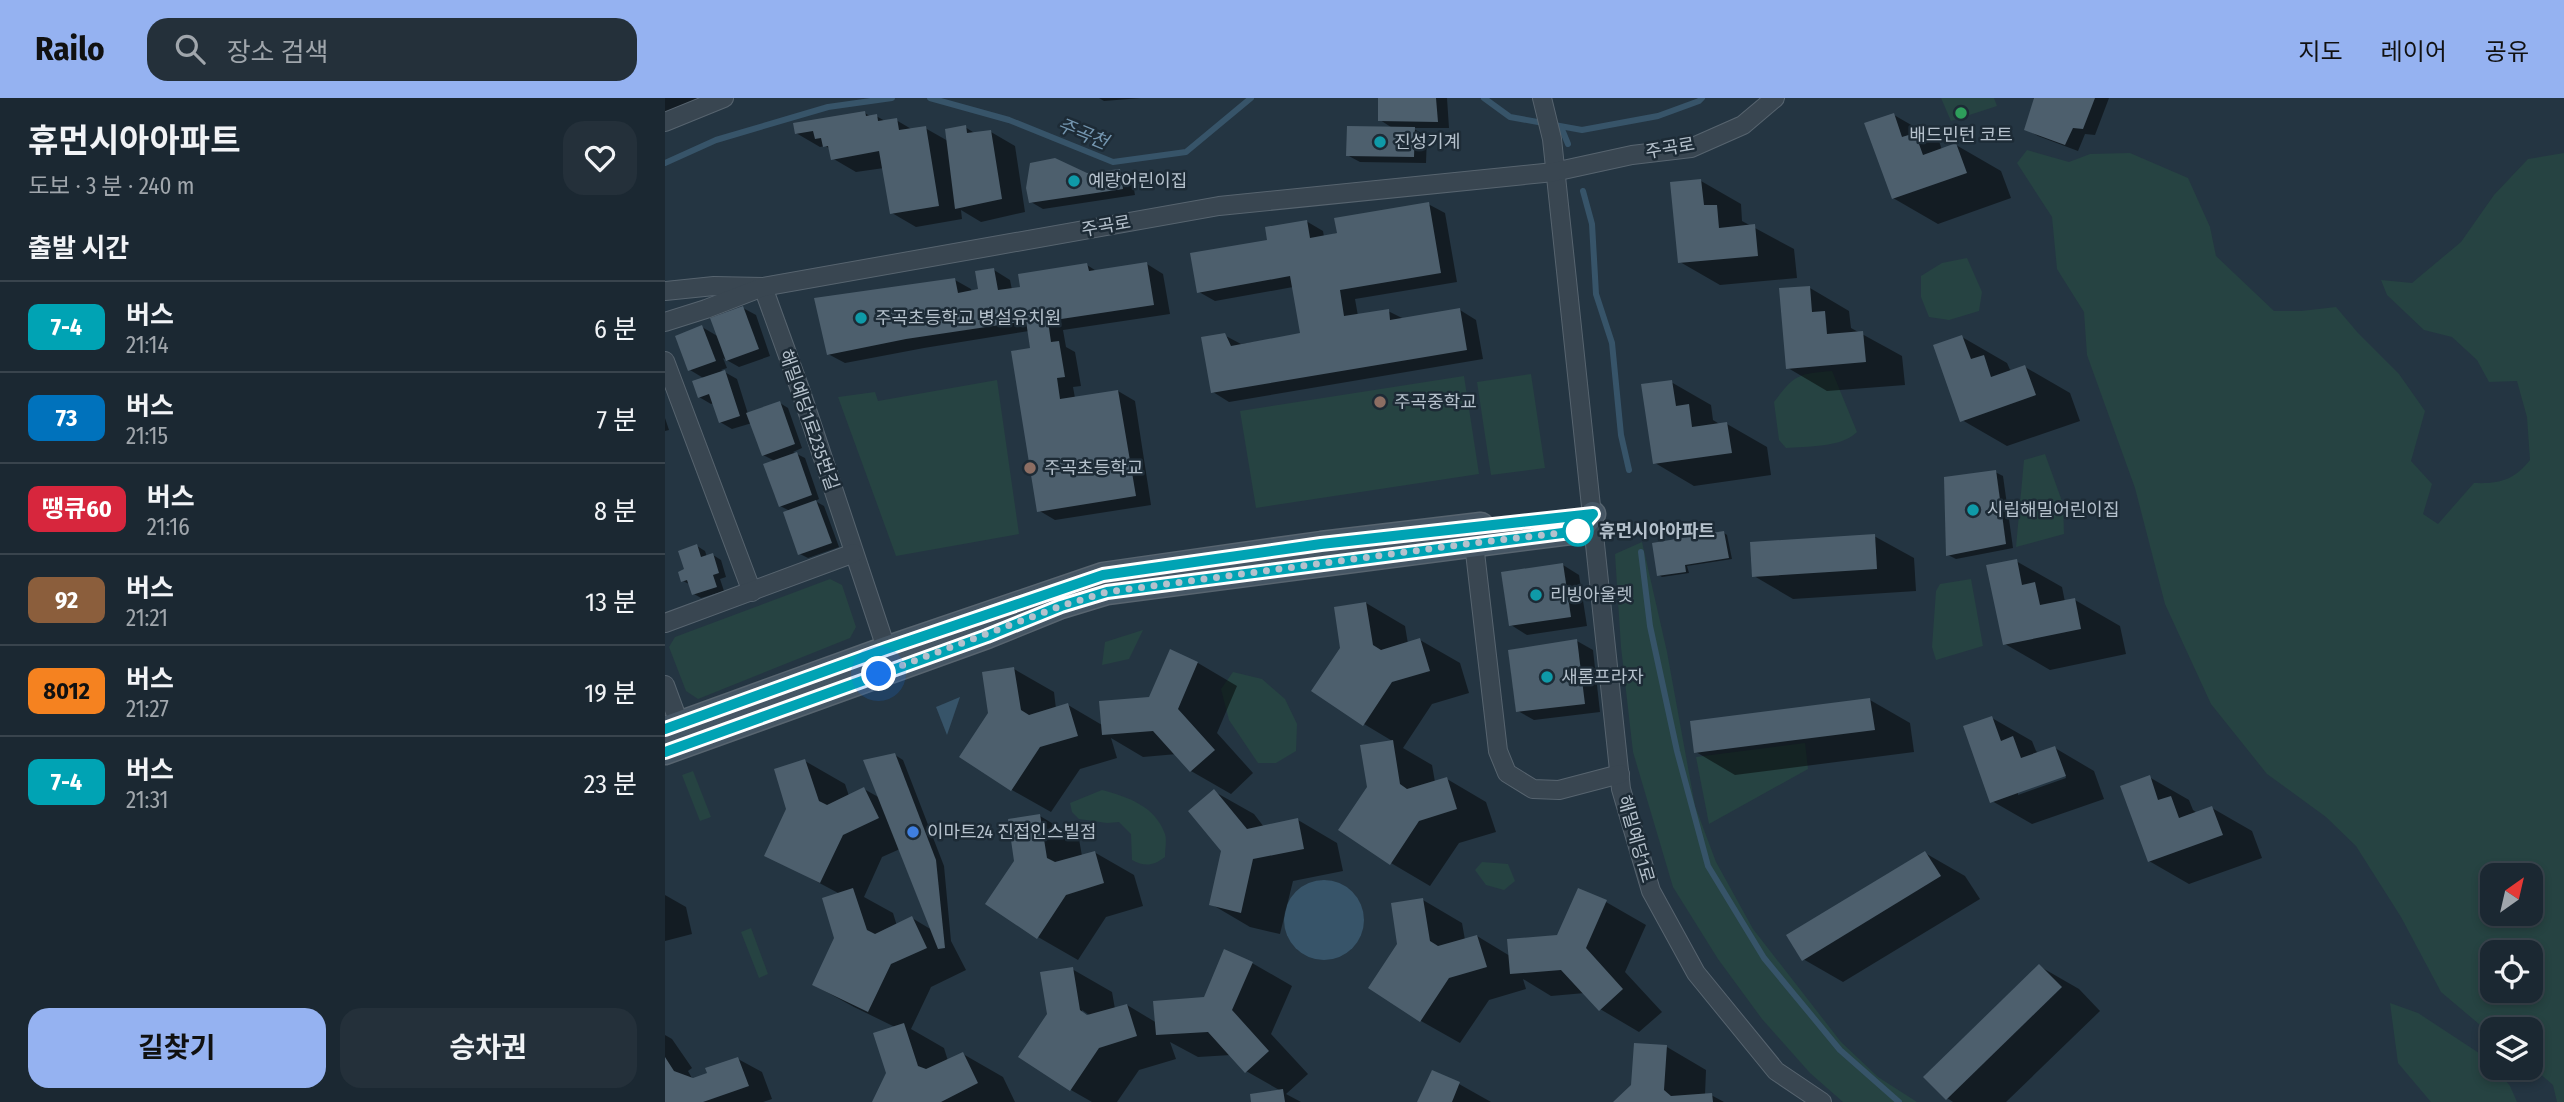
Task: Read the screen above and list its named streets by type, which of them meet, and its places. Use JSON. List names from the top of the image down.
{
  "streets": {
    "street": ["주곡로", "해밀예당1로235번길", "해밀예당1로"]
  },
  "crossings": [
    ["주곡로", "해밀예당1로235번길"]
  ],
  "water": ["주곡천"],
  "places": [
    "배드민턴 코트",
    "진성기계",
    "예랑어린이집",
    "주곡초등학교 병설유치원",
    "주곡중학교",
    "주곡초등학교",
    "시립해밀어린이집",
    "휴먼시아아파트",
    "리빙아울렛",
    "새롬프라자",
    "이마트24 진접인스빌점"
  ],
  "lines": ["bus line 7-4"],
  "north": "top right",
  "page": {
    "header": "Railo",
    "search": "장소 검색",
    "nav": ["지도", "레이어", "공유"],
    "heading": [
      ["휴먼시아아파트", "도보 · 3 분 · 240 m"],
      "출발 시간"
    ],
    "list": [
      {
        "mark": "7-4",
        "name": "버스",
        "note": "21:14",
        "value": "6 분"
      },
      {
        "mark": "73",
        "name": "버스",
        "note": "21:15",
        "value": "7 분"
      },
      {
        "mark": "땡큐60",
        "name": "버스",
        "note": "21:16",
        "value": "8 분"
      },
      {
        "mark": "92",
        "name": "버스",
        "note": "21:21",
        "value": "13 분"
      },
      {
        "mark": "8012",
        "name": "버스",
        "note": "21:27",
        "value": "19 분"
      },
      {
        "mark": "7-4",
        "name": "버스",
        "note": "21:31",
        "value": "23 분"
      }
    ],
    "buttons": ["길찾기", "승차권"]
  }
}
